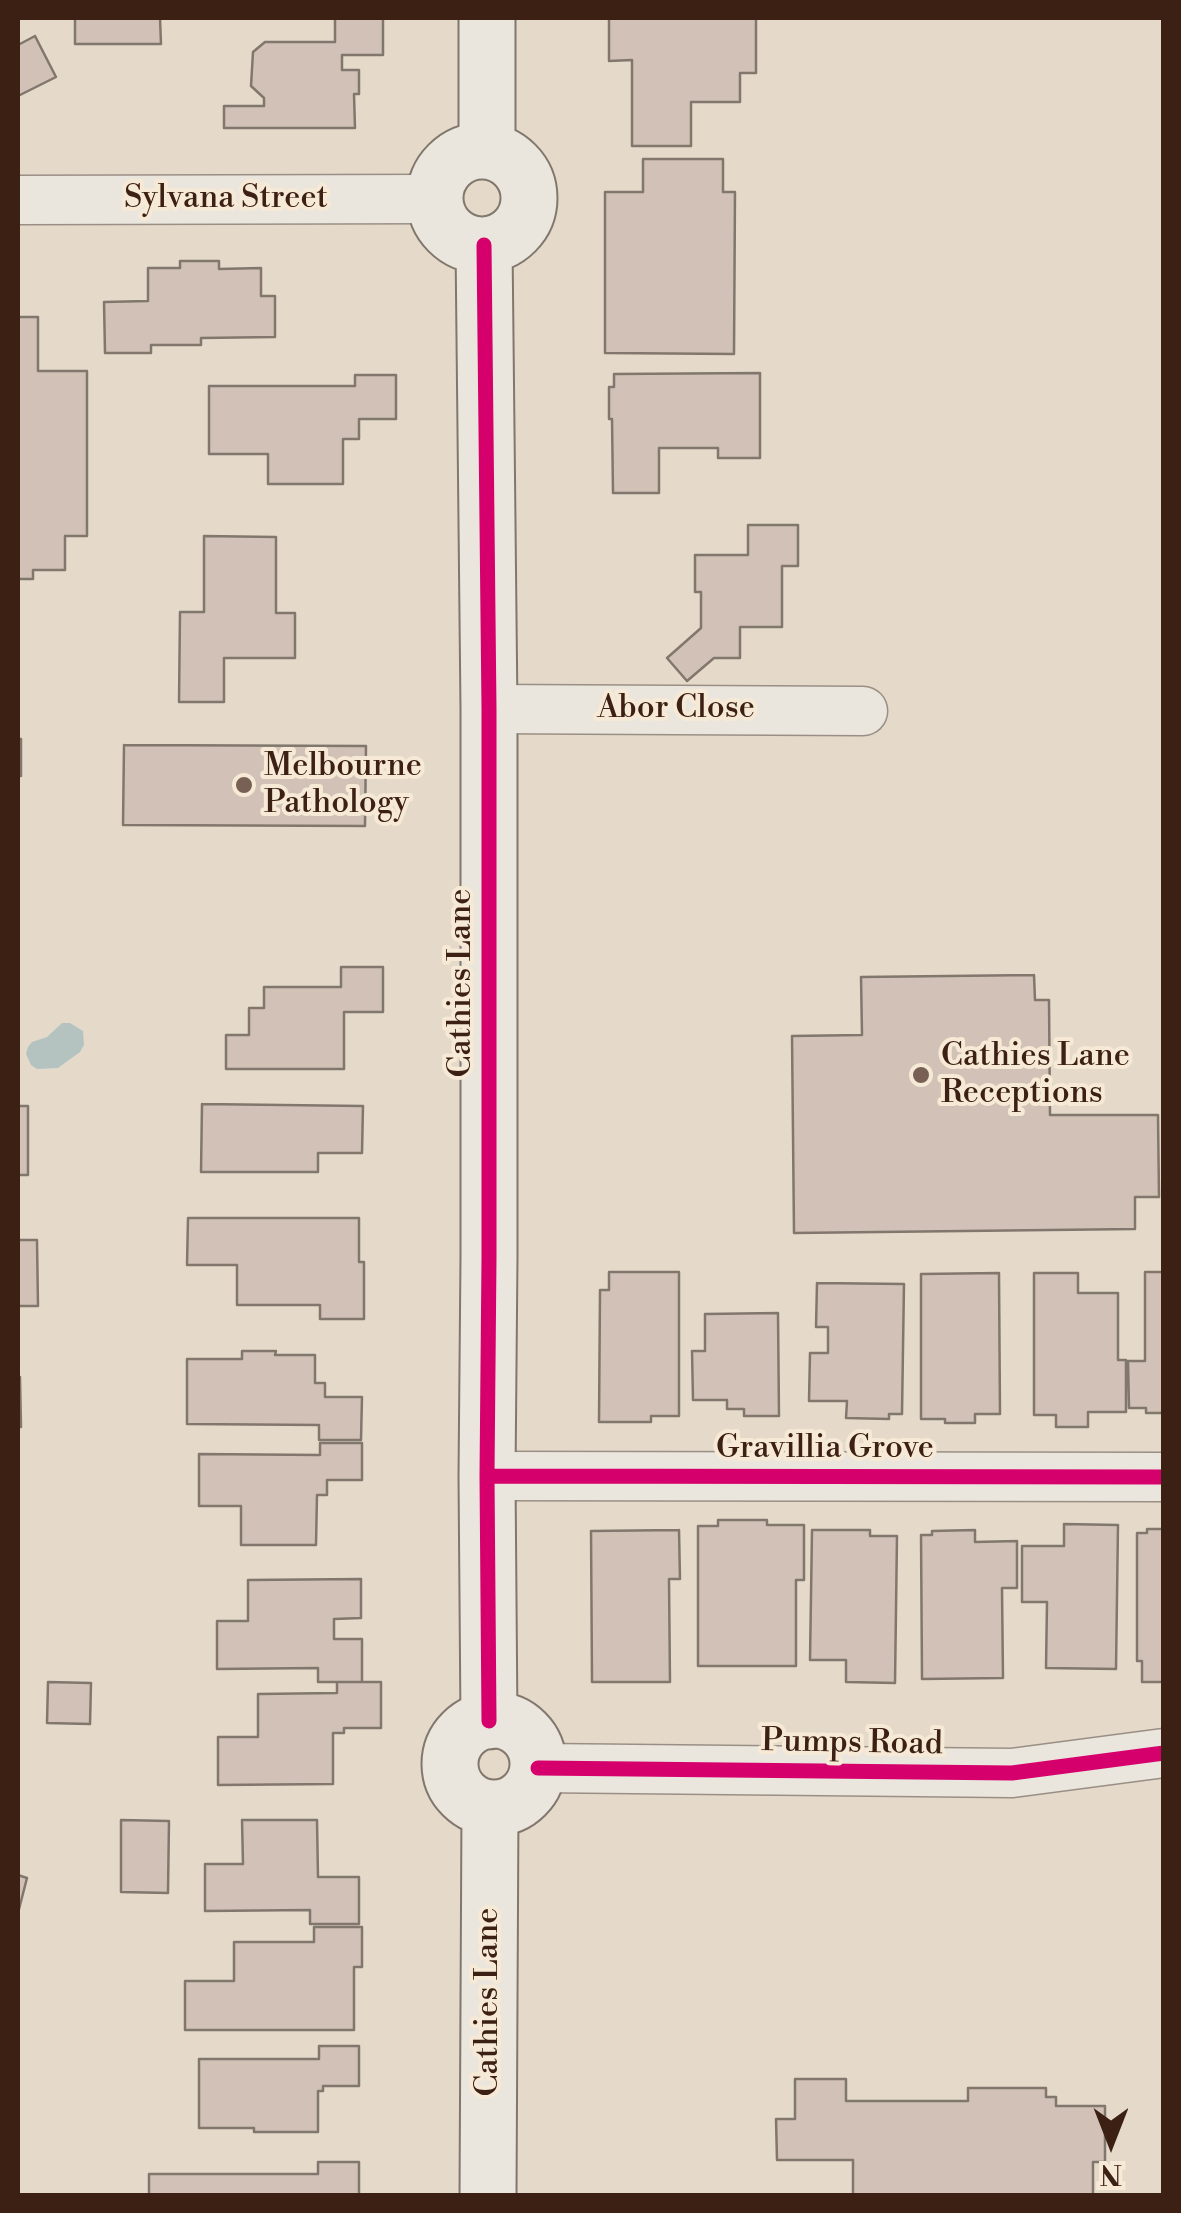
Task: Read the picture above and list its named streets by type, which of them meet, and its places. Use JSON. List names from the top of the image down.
{
  "streets": {
    "street": [
      "Sylvana Street",
      "Abor Close",
      "Cathies Lane",
      "Gravillia Grove",
      "Pumps Road"
    ]
  },
  "crossings": [
    ["Sylvana Street", "Cathies Lane"],
    ["Abor Close", "Cathies Lane"],
    ["Cathies Lane", "Gravillia Grove"],
    ["Cathies Lane", "Pumps Road"]
  ],
  "places": ["Melbourne Pathology", "Cathies Lane Receptions"],
  "north": "bottom"
}
